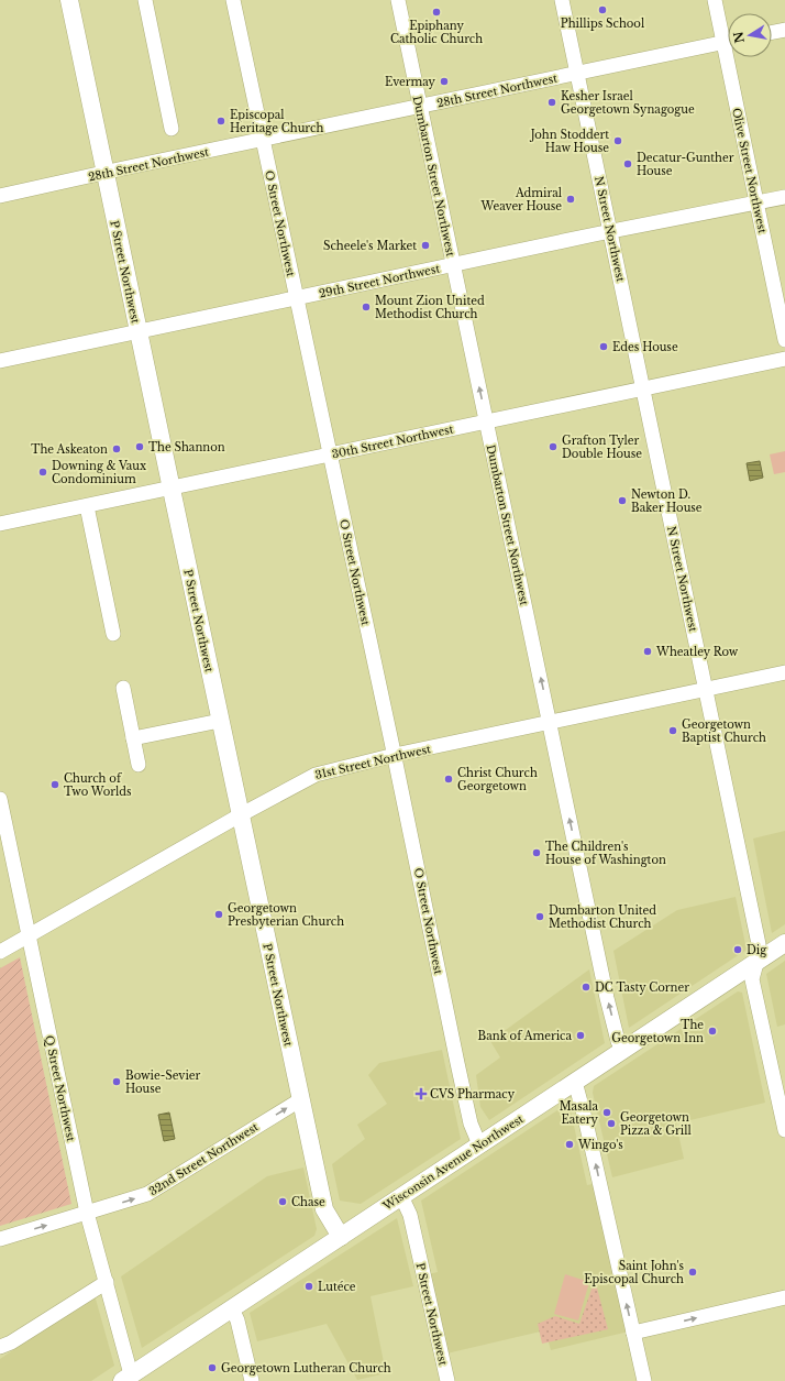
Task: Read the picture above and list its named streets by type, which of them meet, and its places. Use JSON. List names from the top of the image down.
{
  "streets": {
    "main road": ["P Street Northwest", "Wisconsin Avenue Northwest"],
    "street": [
      "28th Street Northwest",
      "Olive Street Northwest",
      "Dumbarton Street Northwest",
      "O Street Northwest",
      "N Street Northwest",
      "29th Street Northwest",
      "30th Street Northwest",
      "31st Street Northwest",
      "Q Street Northwest",
      "32nd Street Northwest"
    ]
  },
  "crossings": [
    ["28th Street Northwest", "Dumbarton Street Northwest"],
    ["28th Street Northwest", "O Street Northwest"],
    ["28th Street Northwest", "N Street Northwest"],
    ["28th Street Northwest", "P Street Northwest"],
    ["Olive Street Northwest", "29th Street Northwest"],
    ["Dumbarton Street Northwest", "29th Street Northwest"],
    ["Dumbarton Street Northwest", "30th Street Northwest"],
    ["Dumbarton Street Northwest", "31st Street Northwest"],
    ["Dumbarton Street Northwest", "Wisconsin Avenue Northwest"],
    ["O Street Northwest", "29th Street Northwest"],
    ["O Street Northwest", "30th Street Northwest"],
    ["O Street Northwest", "31st Street Northwest"],
    ["O Street Northwest", "Wisconsin Avenue Northwest"],
    ["N Street Northwest", "29th Street Northwest"],
    ["N Street Northwest", "30th Street Northwest"],
    ["N Street Northwest", "31st Street Northwest"],
    ["N Street Northwest", "Wisconsin Avenue Northwest"],
    ["P Street Northwest", "29th Street Northwest"],
    ["P Street Northwest", "30th Street Northwest"],
    ["P Street Northwest", "31st Street Northwest"],
    ["P Street Northwest", "32nd Street Northwest"],
    ["P Street Northwest", "Wisconsin Avenue Northwest"],
    ["31st Street Northwest", "Q Street Northwest"],
    ["Q Street Northwest", "32nd Street Northwest"],
    ["Q Street Northwest", "Wisconsin Avenue Northwest"]
  ],
  "one_way": ["Dumbarton Street Northwest", "32nd Street Northwest"],
  "places": {
    "other": [
      "Phillips School",
      "Epiphany Catholic Church",
      "Evermay",
      "Kesher Israel Georgetown Synagogue",
      "Episcopal Heritage Church",
      "John Stoddert Haw House",
      "Decatur-Gunther House",
      "Admiral Weaver House",
      "Scheele's Market",
      "Mount Zion United Methodist Church",
      "Edes House",
      "The Shannon",
      "Grafton Tyler Double House",
      "The Askeaton",
      "Downing & Vaux Condominium",
      "Newton D. Baker House",
      "Wheatley Row",
      "Georgetown Baptist Church",
      "Christ Church Georgetown",
      "Church of Two Worlds",
      "The Children's House of Washington",
      "Georgetown Presbyterian Church",
      "Dumbarton United Methodist Church",
      "Dig",
      "DC Tasty Corner",
      "The Georgetown Inn",
      "Bank of America",
      "Bowie-Sevier House",
      "Masala Eatery",
      "Georgetown Pizza & Grill",
      "Wingo's",
      "Chase",
      "Saint John's Episcopal Church",
      "Lutéce",
      "Georgetown Lutheran Church"
    ],
    "health": ["CVS Pharmacy"]
  },
  "north": "left"
}
